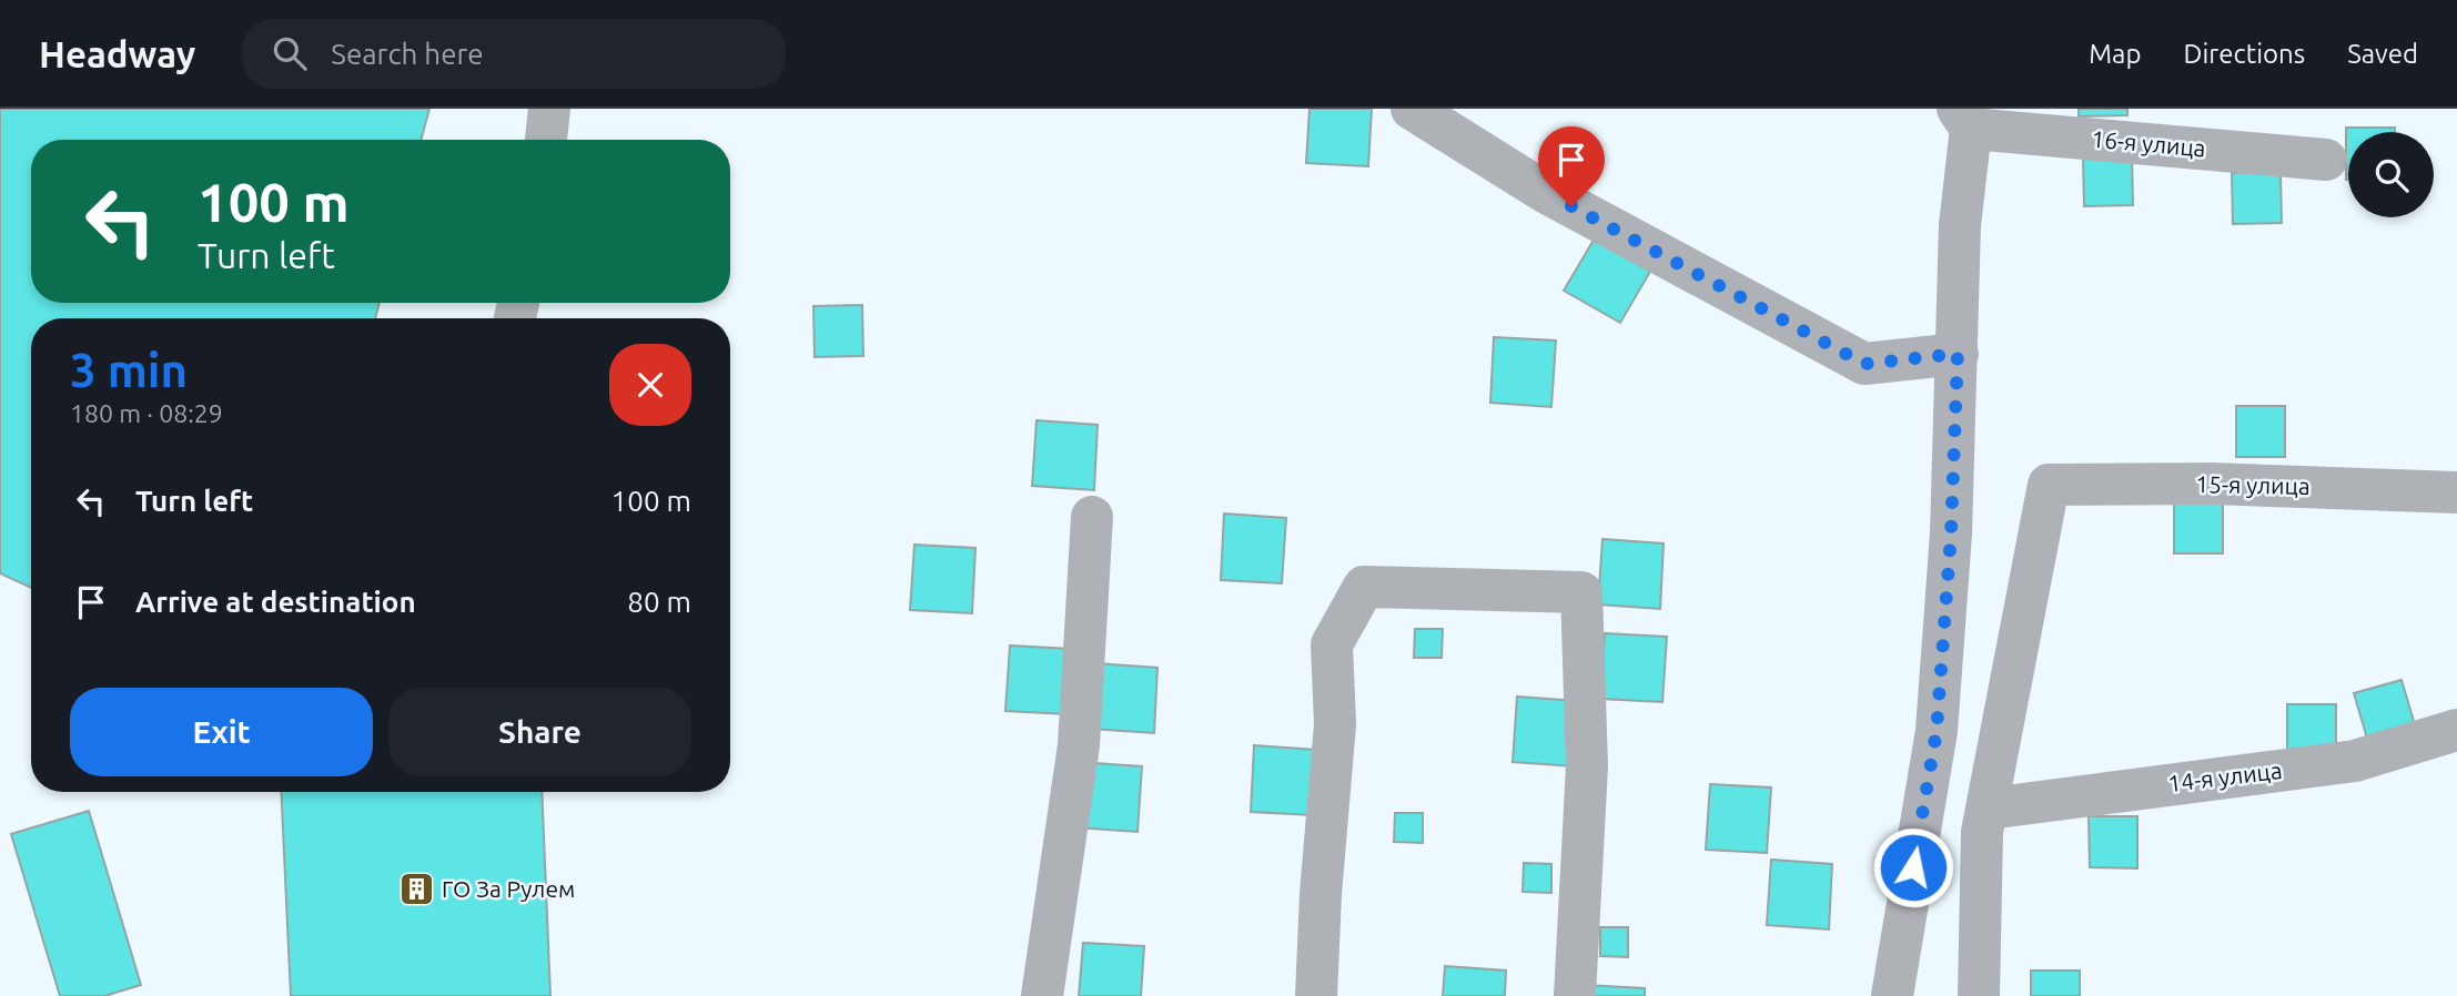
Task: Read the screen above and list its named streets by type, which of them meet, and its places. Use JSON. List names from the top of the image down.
{
  "streets": {
    "street": ["16-я улица", "15-я улица", "14-я улица"]
  },
  "crossings": [
    ["15-я улица", "14-я улица"]
  ],
  "places": {
    "building": ["ГО За Рулем"]
  },
  "page": {
    "header": "Headway",
    "search": "Search here",
    "nav": ["Map", "Directions", "Saved"],
    "turn": ["100 m", "Turn left"],
    "heading": ["3 min", "180 m · 08:29"],
    "list": [
      {
        "name": "Turn left",
        "value": "100 m"
      },
      {
        "name": "Arrive at destination",
        "value": "80 m"
      }
    ],
    "buttons": ["Exit", "Share"]
  }
}
